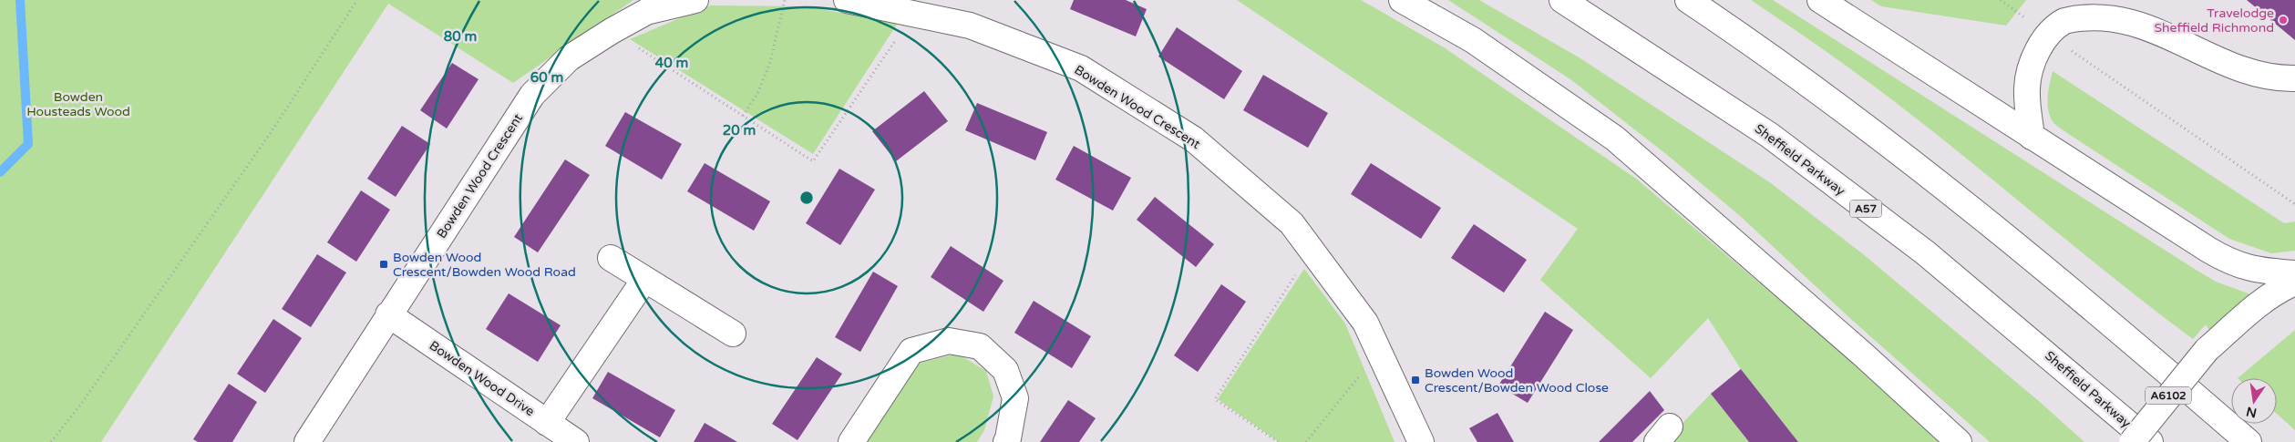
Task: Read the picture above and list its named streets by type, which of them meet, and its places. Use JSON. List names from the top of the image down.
{
  "streets": {
    "main road": [
      "Bowden Wood Crescent",
      "Sheffield Parkway",
      "A57",
      "Bowden Wood Drive",
      "A6102"
    ]
  },
  "crossings": [
    ["Bowden Wood Crescent", "Bowden Wood Drive"]
  ],
  "parks": ["Bowden Housteads Wood"],
  "places": {
    "other": ["Travelodge Sheffield Richmond"],
    "transit": ["Bowden Wood Crescent/Bowden Wood Road", "Bowden Wood Crescent/Bowden Wood Close"]
  },
  "north": "bottom",
  "rings": [
    "80 m",
    "40 m",
    "60 m",
    "20 m"
  ]
}
